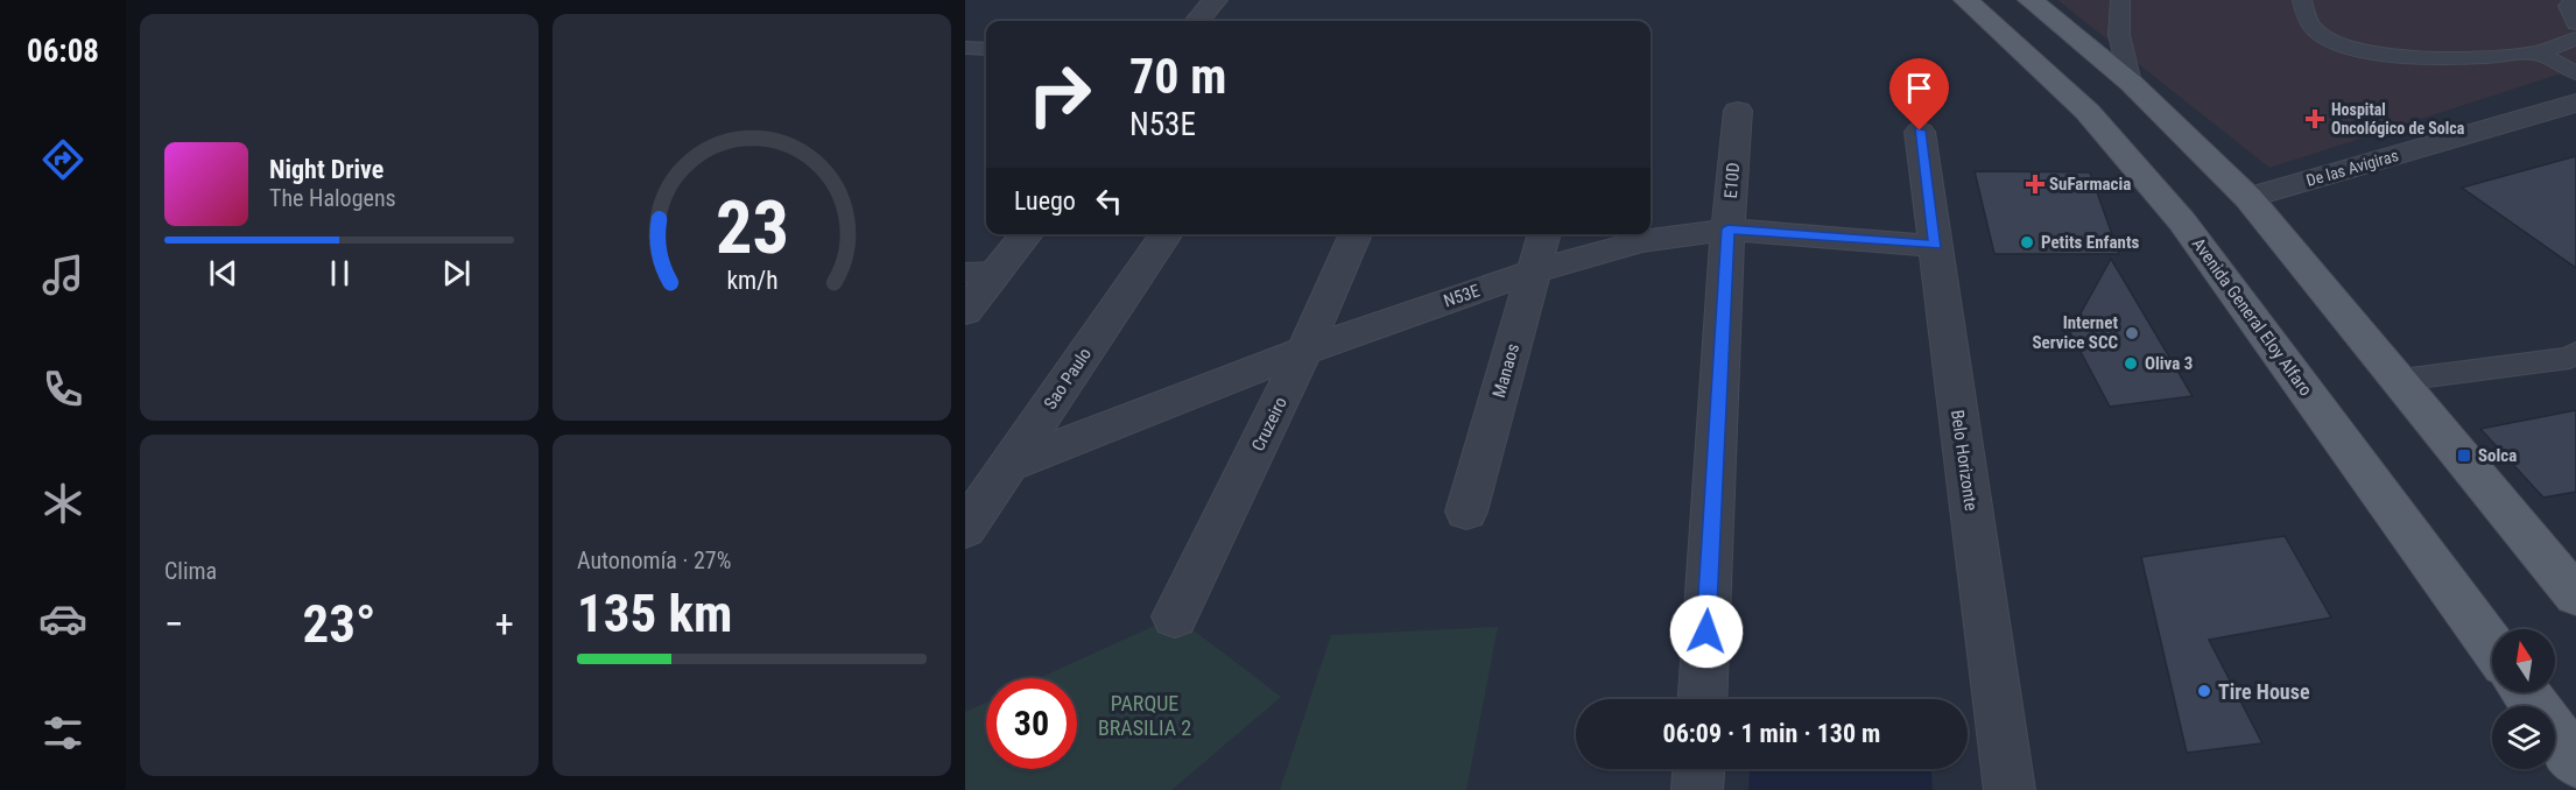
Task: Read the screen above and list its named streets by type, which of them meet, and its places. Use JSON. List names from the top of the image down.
{
  "streets": {
    "main road": ["Avenida General Eloy Alfaro"],
    "street": [
      "De las Avigiras",
      "E10D",
      "N53E",
      "Manaos",
      "Sao Paulo",
      "Cruzeiro",
      "Belo Horizonte"
    ]
  },
  "crossings": [
    ["E10D", "N53E"],
    ["N53E", "Manaos"],
    ["N53E", "Sao Paulo"],
    ["N53E", "Cruzeiro"],
    ["N53E", "Belo Horizonte"]
  ],
  "parks": ["PARQUE BRASILIA 2"],
  "places": {
    "health": ["Hospital Oncológico de Solca", "SuFarmacia"],
    "other": [
      "Petits Enfants",
      "Internet Service SCC",
      "Oliva 3",
      "Tire House"
    ],
    "transit": ["Solca"]
  },
  "north": "top",
  "page": {
    "tabs": "06:08",
    "turn": ["70 m", "N53E"],
    "song": ["Night Drive", "The Halogens"],
    "then": "Luego",
    "tile": [
      "Clima",
      ["Autonomía · 27%", "135 km"]
    ],
    "heat": ["−", "23°", "+"],
    "limit": "30",
    "trip": "06:09 · 1 min · 130 m",
    "gauge": ["23", "km/h"]
  }
}
